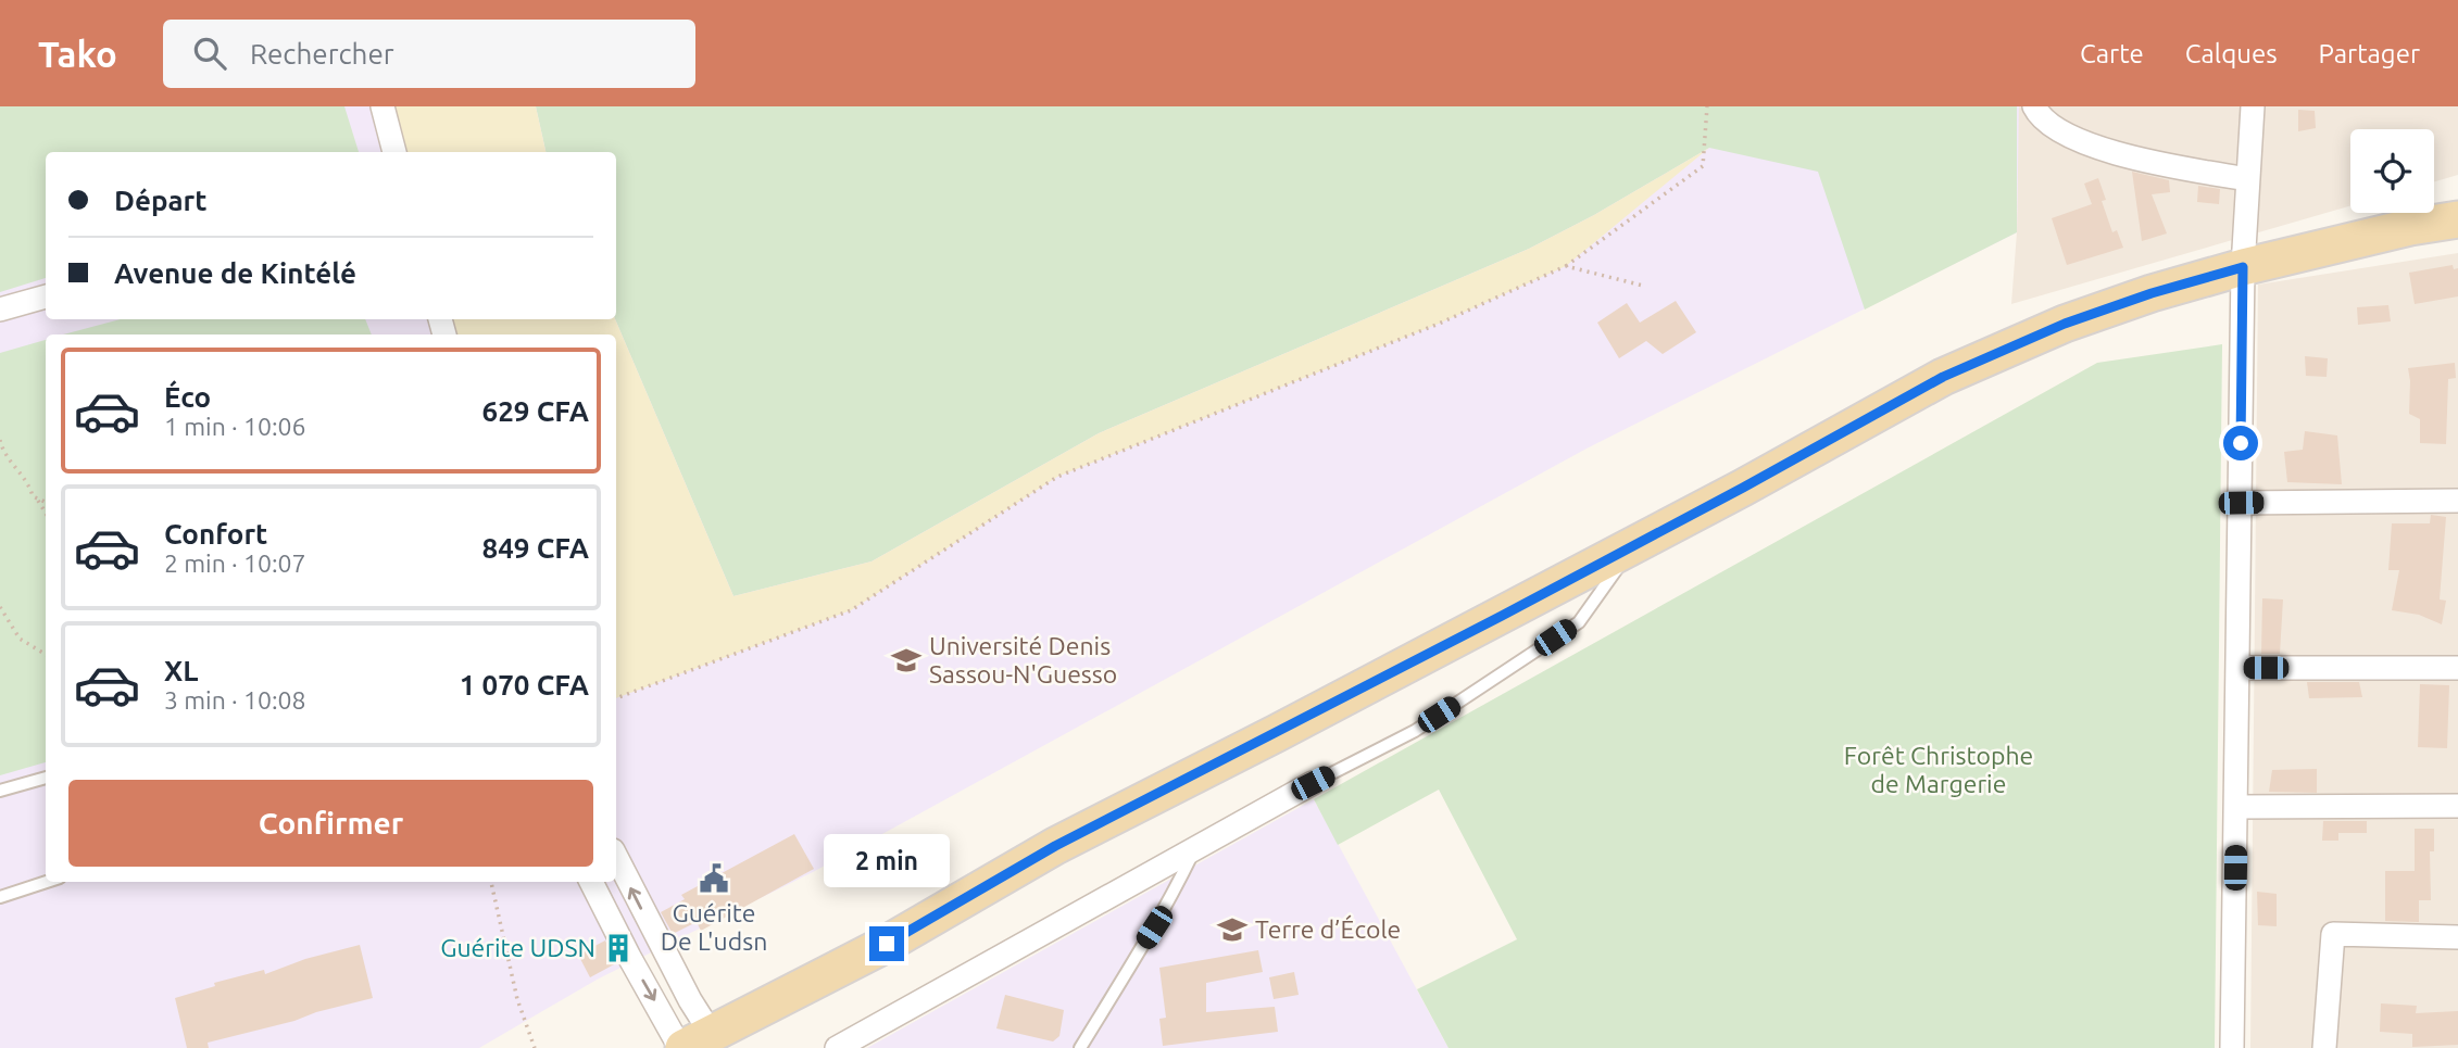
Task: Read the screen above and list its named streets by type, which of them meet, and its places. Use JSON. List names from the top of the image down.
{
  "parks": ["Forêt Christophe de Margerie"],
  "places": {
    "school or university": ["Université Denis Sassou-N'Guesso", "Terre d’École"],
    "public building": ["Guérite De L'udsn"],
    "building": ["Guérite UDSN"]
  },
  "page": {
    "header": "Tako",
    "search": "Rechercher",
    "nav": ["Carte", "Calques", "Partager"],
    "banner": ["Départ", "Avenue de Kintélé"],
    "list": [
      {
        "name": "Éco",
        "note": "1 min · 10:06",
        "value": "629 CFA"
      },
      {
        "name": "Confort",
        "note": "2 min · 10:07",
        "value": "849 CFA"
      },
      {
        "name": "XL",
        "note": "3 min · 10:08",
        "value": "1 070 CFA"
      }
    ],
    "buttons": "Confirmer",
    "bubble": "2 min"
  }
}
